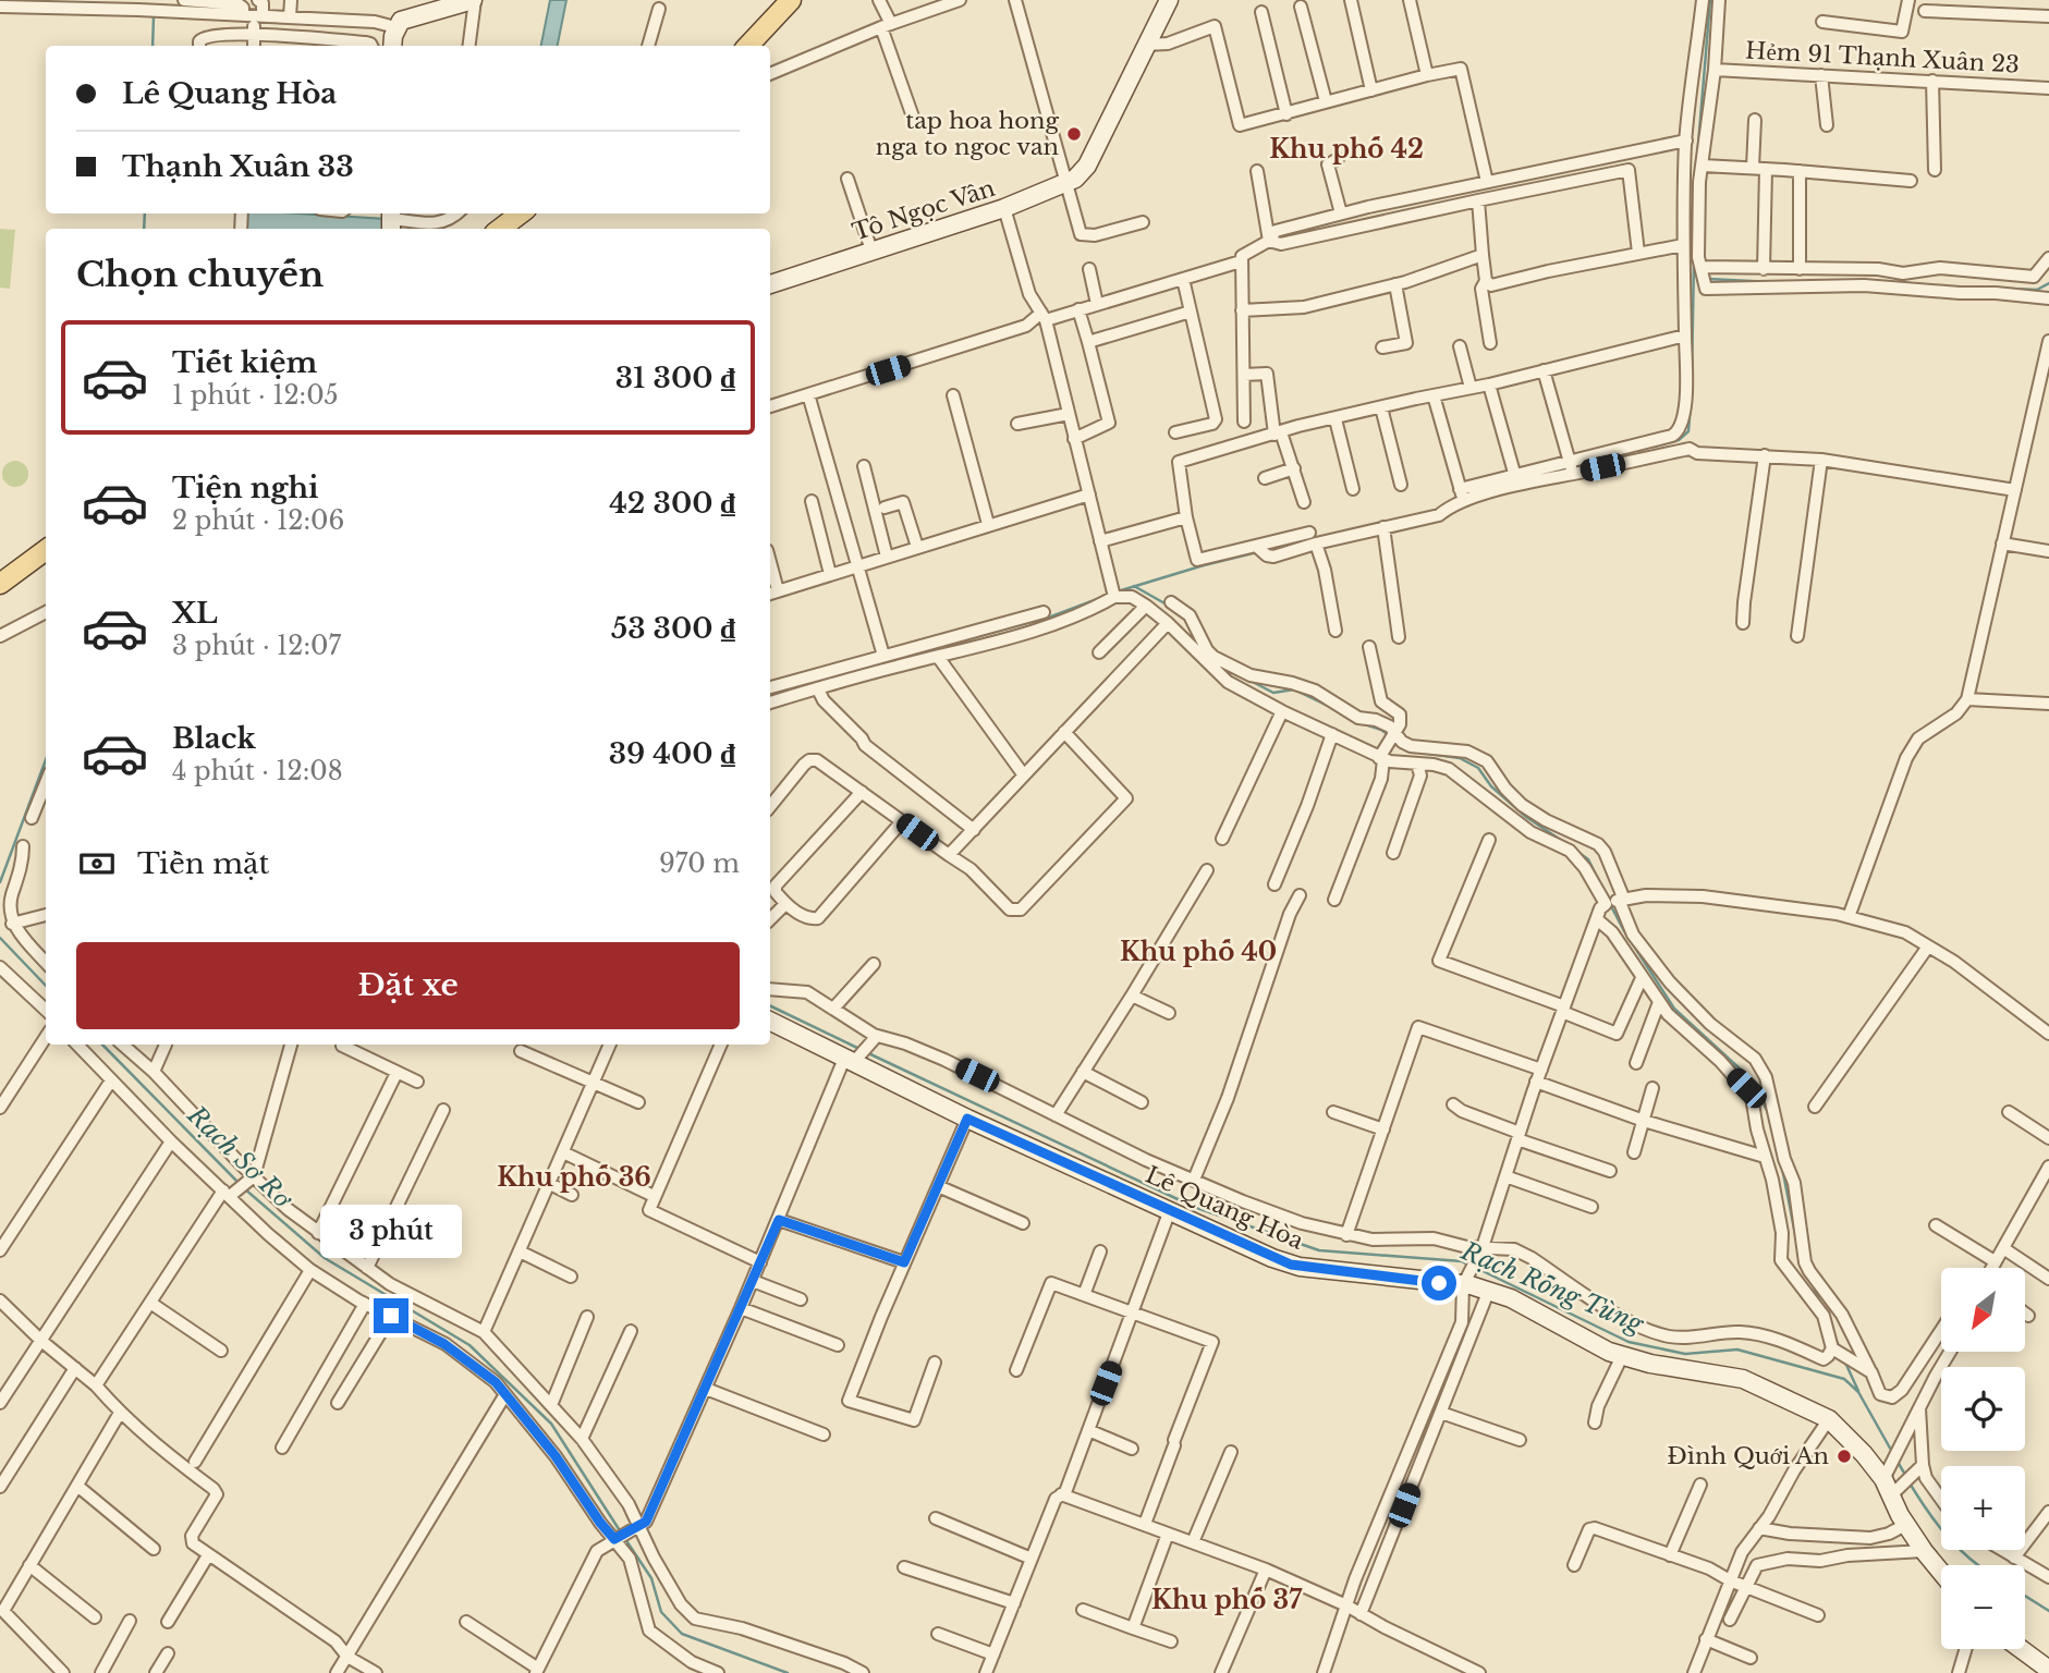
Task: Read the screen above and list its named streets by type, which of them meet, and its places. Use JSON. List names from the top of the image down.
{
  "streets": {
    "street": ["Hẻm 91 Thạnh Xuân 23", "Tô Ngọc Vân", "Lê Quang Hòa"]
  },
  "districts": [
    "Khu phố 42",
    "Khu phố 40",
    "Khu phố 36",
    "Khu phố 37"
  ],
  "water": ["Rạch Sơ Rơ", "Rạch Rỗng Tùng"],
  "places": ["tap hoa hong nga to ngoc van", "Đình Quới An"],
  "north": "bottom left",
  "page": {
    "banner": ["Lê Quang Hòa", "Thạnh Xuân 33"],
    "heading": "Chọn chuyến",
    "list": [
      {
        "name": "Tiết kiệm",
        "note": "1 phút · 12:05",
        "value": "31 300 ₫"
      },
      {
        "name": "Tiện nghi",
        "note": "2 phút · 12:06",
        "value": "42 300 ₫"
      },
      {
        "name": "XL",
        "note": "3 phút · 12:07",
        "value": "53 300 ₫"
      },
      {
        "name": "Black",
        "note": "4 phút · 12:08",
        "value": "39 400 ₫"
      }
    ],
    "pay": ["Tiền mặt", "970 m"],
    "buttons": "Đặt xe",
    "bubble": "3 phút",
    "map_buttons": ["+", "−"]
  }
}
